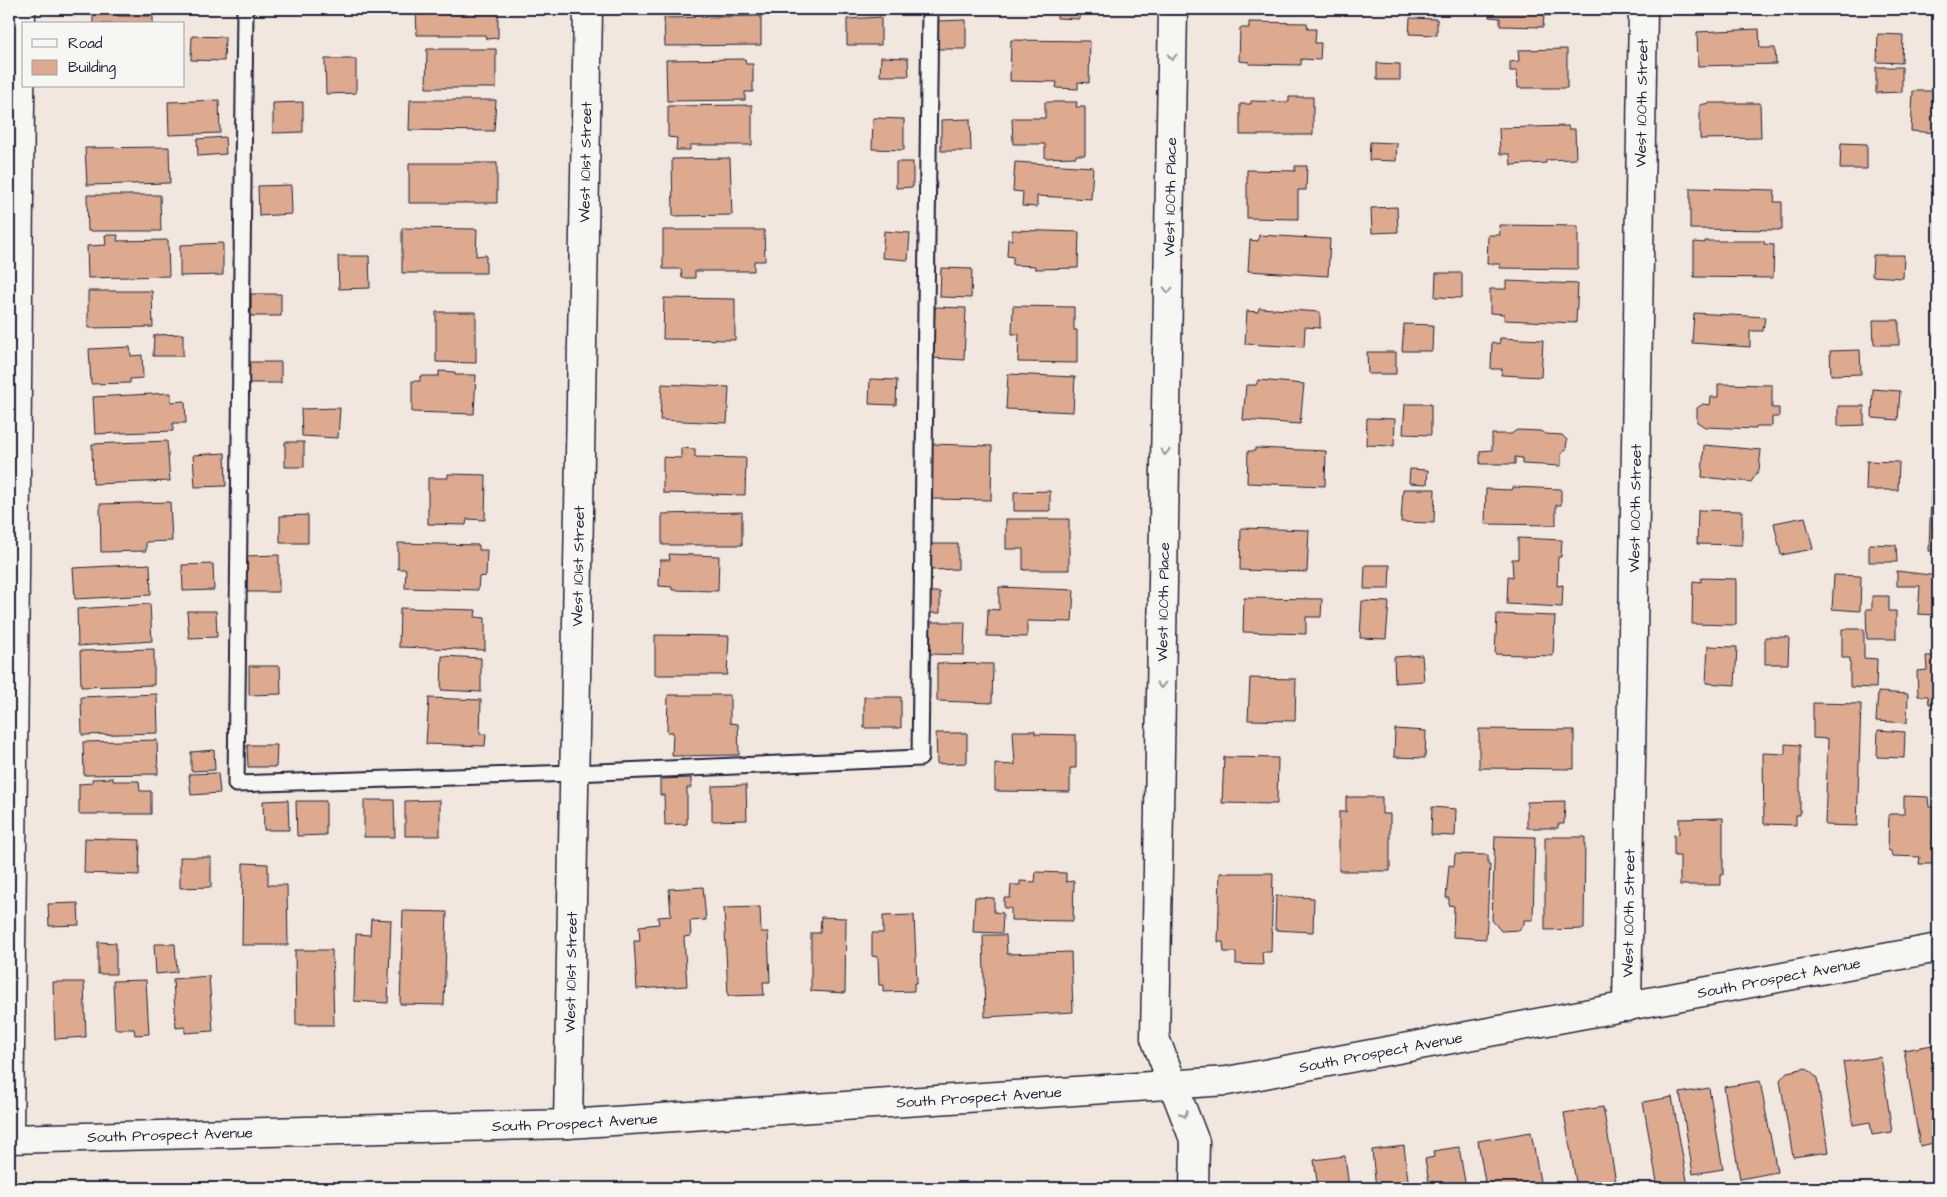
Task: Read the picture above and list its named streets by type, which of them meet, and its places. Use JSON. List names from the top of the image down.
{
  "streets": {
    "street": [
      "West 100th Street",
      "West 101st Street",
      "West 100th Place",
      "South Prospect Avenue"
    ]
  },
  "crossings": [
    ["West 100th Street", "South Prospect Avenue"],
    ["West 101st Street", "South Prospect Avenue"],
    ["West 100th Place", "South Prospect Avenue"]
  ],
  "one_way": ["West 100th Place"],
  "legend": ["Road", "Building"]
}
